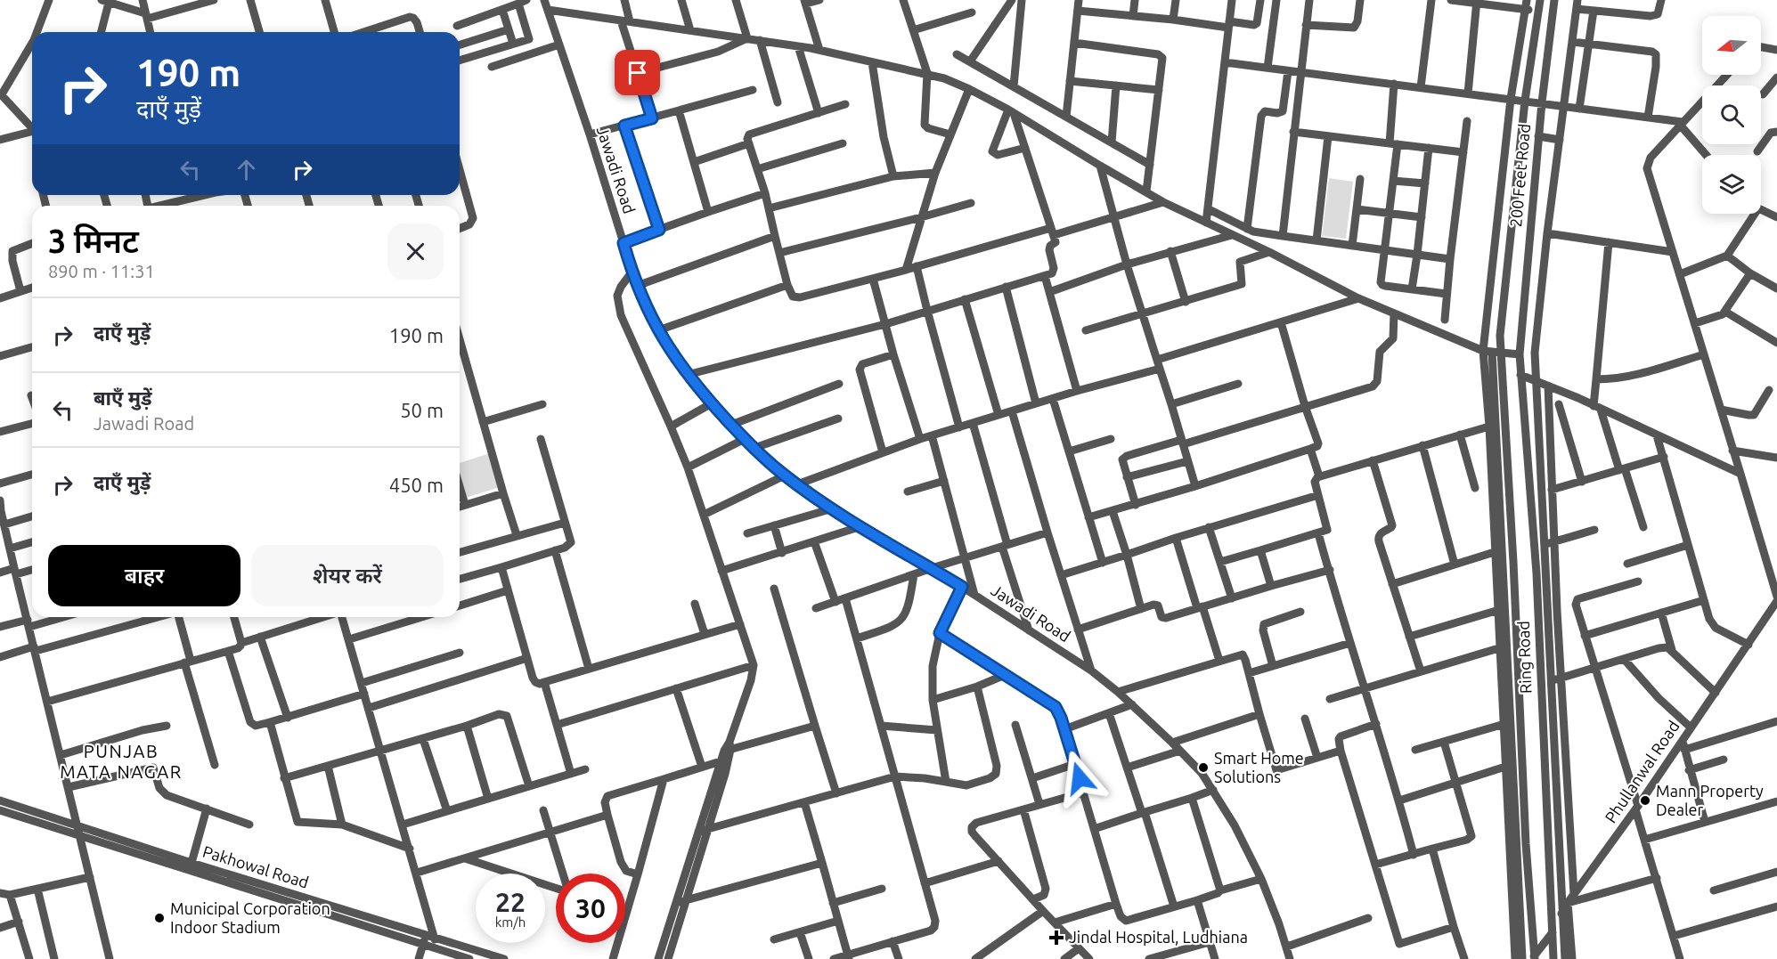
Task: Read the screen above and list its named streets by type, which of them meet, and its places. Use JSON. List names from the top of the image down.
{
  "streets": {
    "street": [
      "Jawadi Road",
      "200 Feet Road",
      "Ring Road",
      "Phullanwal Road",
      "Pakhowal Road"
    ]
  },
  "crossings": [
    ["200 Feet Road", "Ring Road"],
    ["Ring Road", "Phullanwal Road"]
  ],
  "districts": ["PUNJAB MATA NAGAR"],
  "places": {
    "other": ["Smart Home Solutions", "Mann Property Dealer", "Municipal Corporation Indoor Stadium"],
    "health": ["Jindal Hospital, Ludhiana"]
  },
  "north": "left",
  "page": {
    "turn": ["190 m", "दाएँ मुड़ें"],
    "heading": ["3 मिनट", "890 m · 11:31"],
    "list": [
      {
        "name": "दाएँ मुड़ें",
        "value": "190 m"
      },
      {
        "name": "बाएँ मुड़ें",
        "note": "Jawadi Road",
        "value": "50 m"
      },
      {
        "name": "दाएँ मुड़ें",
        "value": "450 m"
      }
    ],
    "buttons": ["बाहर", "शेयर करें"],
    "speed": "22 km/h",
    "limit": "30"
  }
}
